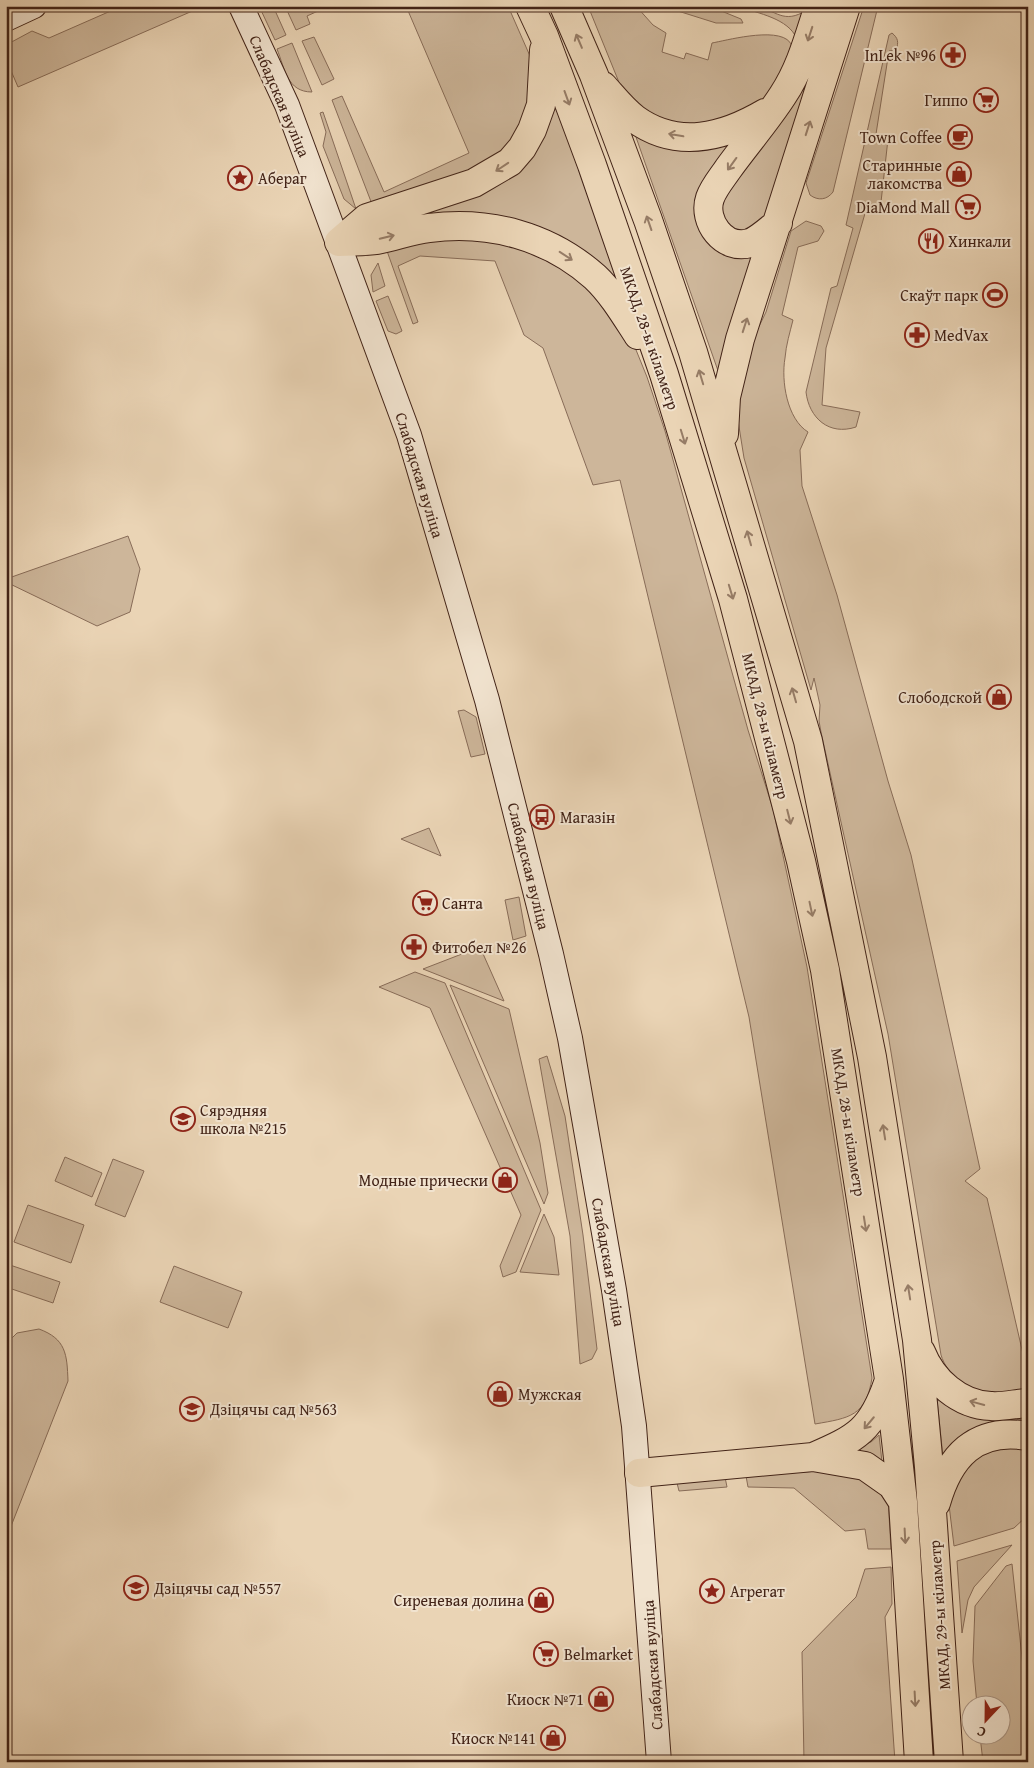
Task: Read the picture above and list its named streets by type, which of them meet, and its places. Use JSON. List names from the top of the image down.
{
  "streets": {
    "highway": ["МКАД, 28-ы кіламетр", "МКАД, 29-ы кіламетр"],
    "main road": ["Слабадская вуліца"]
  },
  "crossings": [
    ["МКАД, 28-ы кіламетр", "МКАД, 29-ы кіламетр"]
  ],
  "places": {
    "pharmacy": ["InLek №96", "MedVax", "Фитобел №26"],
    "supermarket": [
      "Гиппо",
      "DiaMond Mall",
      "Санта",
      "Belmarket"
    ],
    "cafe": ["Town Coffee"],
    "shop": [
      "Старинные лакомства",
      "Слободской",
      "Модные прически",
      "Мужская",
      "Сиреневая долина",
      "Киоск №71",
      "Киоск №141"
    ],
    "place": ["Абераг", "Агрегат"],
    "restaurant": ["Хинкали"],
    "sports": ["Скаўт парк"],
    "bus stop": ["Магазін"],
    "school or university": ["Сярэдняя школа №215", "Дзіцячы сад №563", "Дзіцячы сад №557"]
  },
  "north": "bottom"
}
